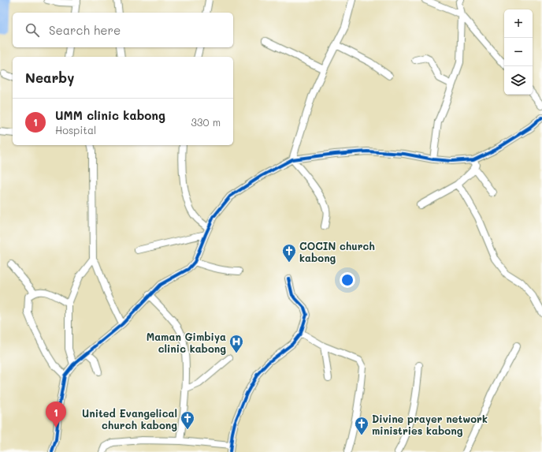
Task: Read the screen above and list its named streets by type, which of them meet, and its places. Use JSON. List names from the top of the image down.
{
  "places": {
    "church": ["COCIN church kabong", "United Evangelical church kabong", "Divine prayer network ministries kabong"],
    "hospital": ["Maman Gimbiya clinic kabong"]
  },
  "page": {
    "map_buttons": ["+", "−"],
    "search": "Search here",
    "heading": "Nearby",
    "list": [
      {
        "mark": "1",
        "name": "UMM clinic kabong",
        "note": "Hospital",
        "value": "330 m"
      }
    ],
    "pins": "1"
  }
}
